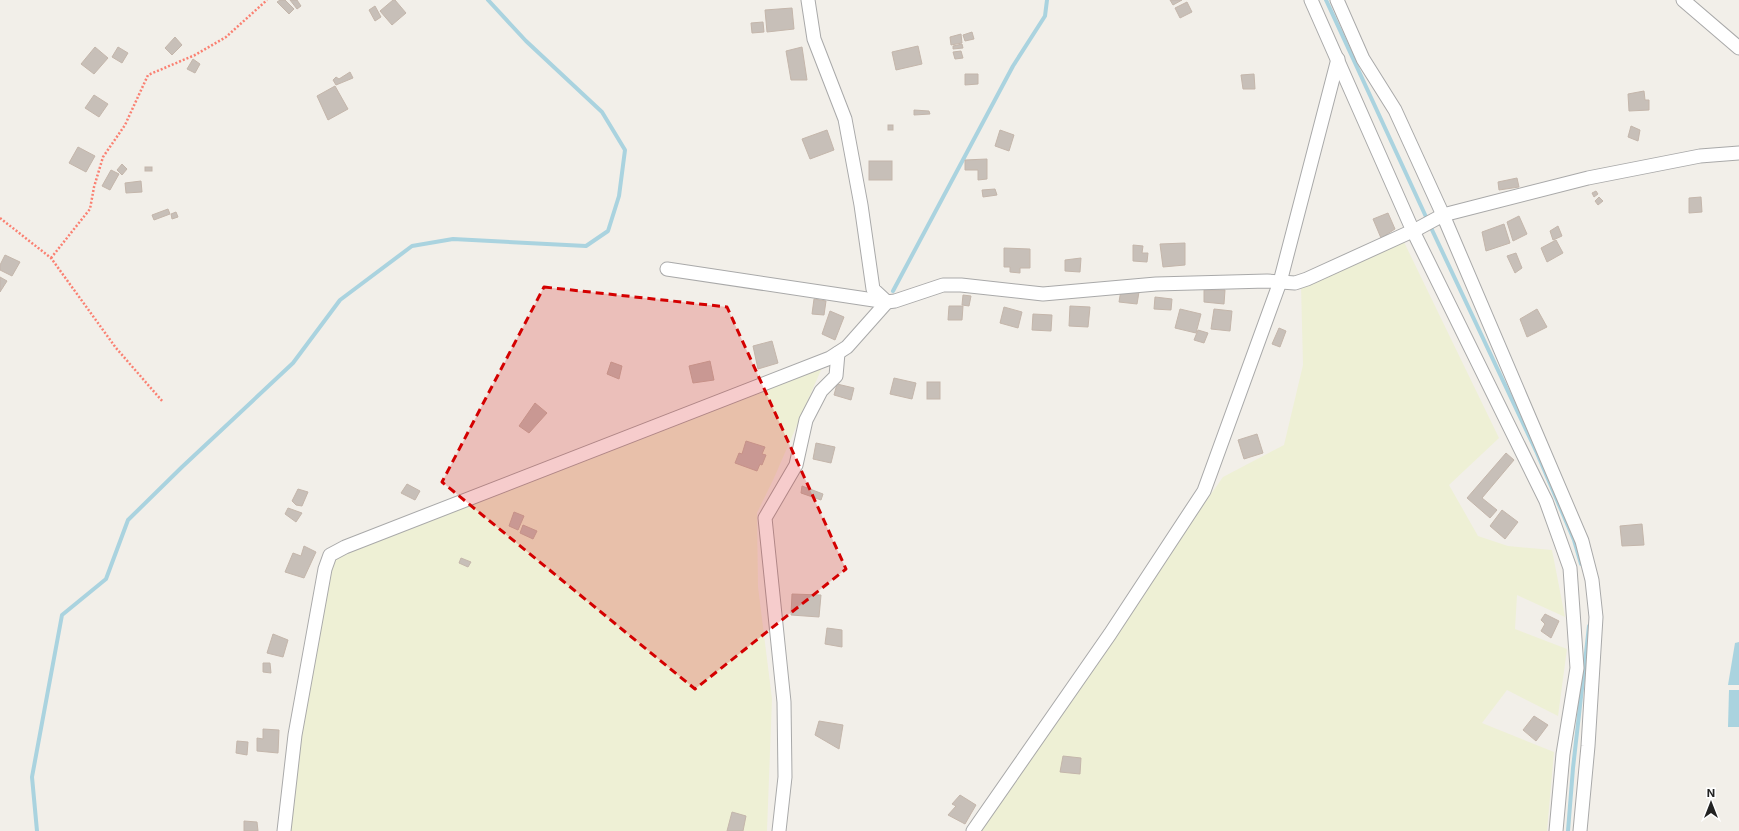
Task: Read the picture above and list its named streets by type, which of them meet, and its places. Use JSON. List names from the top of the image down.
{
  "north": "top"
}
